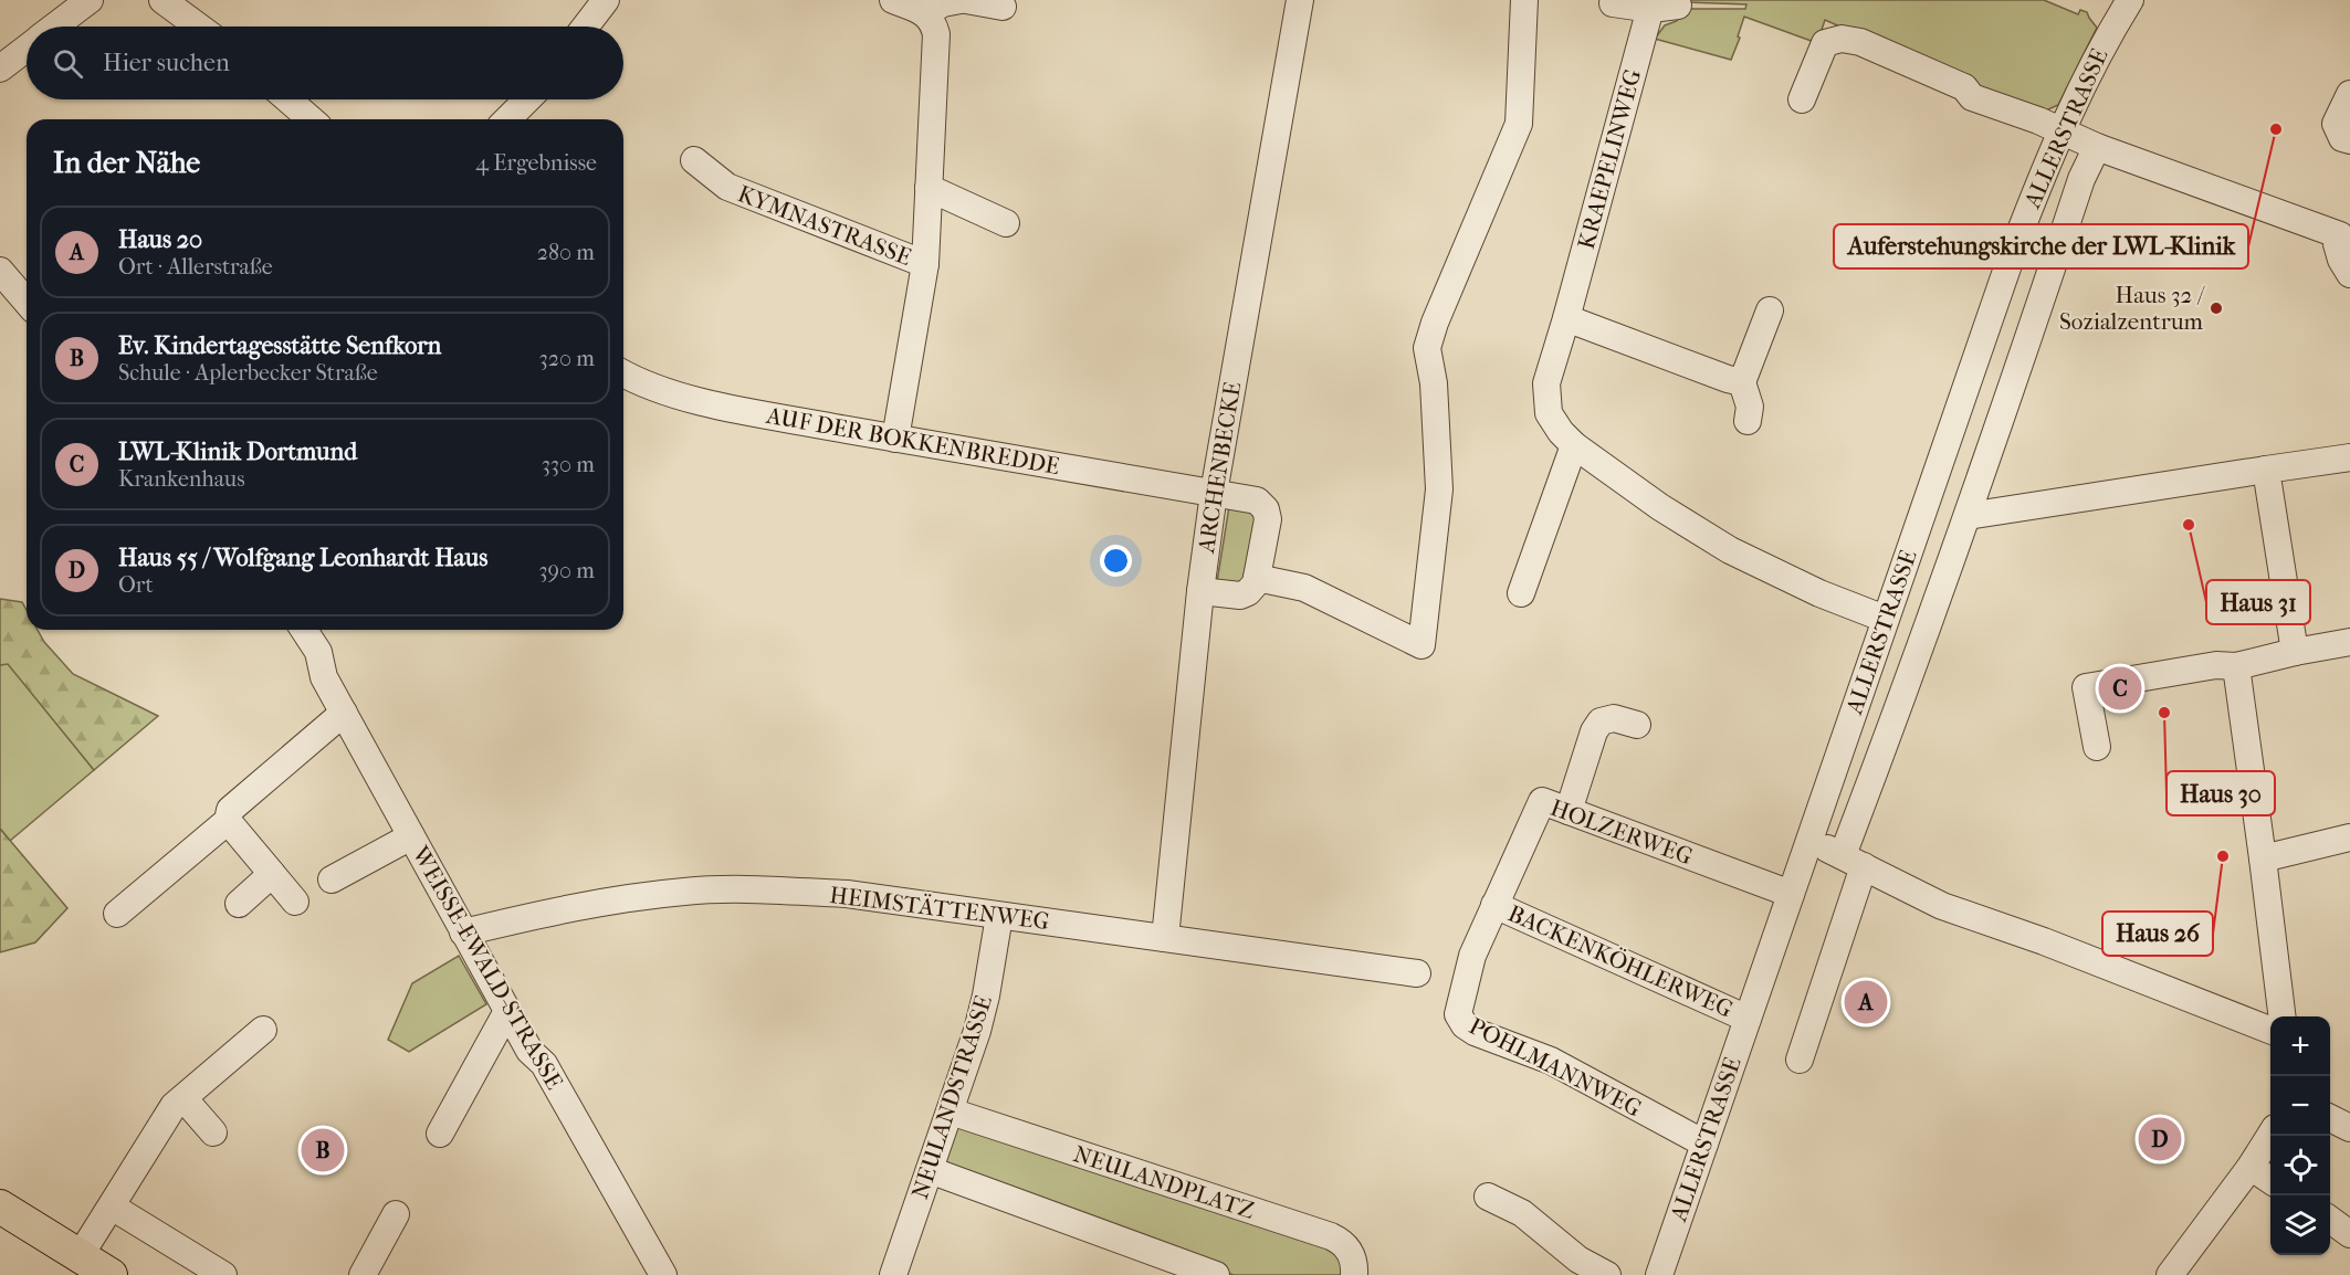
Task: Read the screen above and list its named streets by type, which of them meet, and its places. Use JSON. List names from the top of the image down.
{
  "streets": {
    "street": [
      "ALLERSTRASSE",
      "KRAEPELINWEG",
      "KYMNASTRASSE",
      "AUF DER BOKKENBREDDE",
      "ARCHENBECKE",
      "HOLZERWEG",
      "HEIMSTÄTTENWEG",
      "BACKENKÖHLERWEG",
      "WEISSE-EWALD-STRASSE",
      "POHLMANNWEG",
      "NEULANDSTRASSE",
      "NEULANDPLATZ"
    ]
  },
  "crossings": [
    ["ALLERSTRASSE", "KRAEPELINWEG"],
    ["ALLERSTRASSE", "HOLZERWEG"],
    ["ALLERSTRASSE", "BACKENKÖHLERWEG"],
    ["ALLERSTRASSE", "POHLMANNWEG"],
    ["AUF DER BOKKENBREDDE", "ARCHENBECKE"],
    ["ARCHENBECKE", "HEIMSTÄTTENWEG"],
    ["HOLZERWEG", "BACKENKÖHLERWEG"],
    ["HOLZERWEG", "POHLMANNWEG"],
    ["HEIMSTÄTTENWEG", "WEISSE-EWALD-STRASSE"],
    ["HEIMSTÄTTENWEG", "NEULANDSTRASSE"],
    ["NEULANDSTRASSE", "NEULANDPLATZ"]
  ],
  "places": [
    "Auferstehungskirche der LWL-Klinik",
    "Haus 32 / Sozialzentrum",
    "Haus 31",
    "Haus 30",
    "Haus 26"
  ],
  "page": {
    "search": "Hier suchen",
    "heading": ["In der Nähe", "4 Ergebnisse"],
    "list": [
      {
        "mark": "A",
        "name": "Haus 20",
        "note": "Ort · Allerstraße",
        "value": "280 m"
      },
      {
        "mark": "B",
        "name": "Ev. Kindertagesstätte Senfkorn",
        "note": "Schule · Aplerbecker Straße",
        "value": "320 m"
      },
      {
        "mark": "C",
        "name": "LWL-Klinik Dortmund",
        "note": "Krankenhaus",
        "value": "330 m"
      },
      {
        "mark": "D",
        "name": "Haus 55 / Wolfgang Leonhardt Haus",
        "note": "Ort",
        "value": "390 m"
      }
    ],
    "pins": [
      "C",
      "A",
      "D",
      "B"
    ],
    "map_buttons": ["+", "−"]
  }
}
